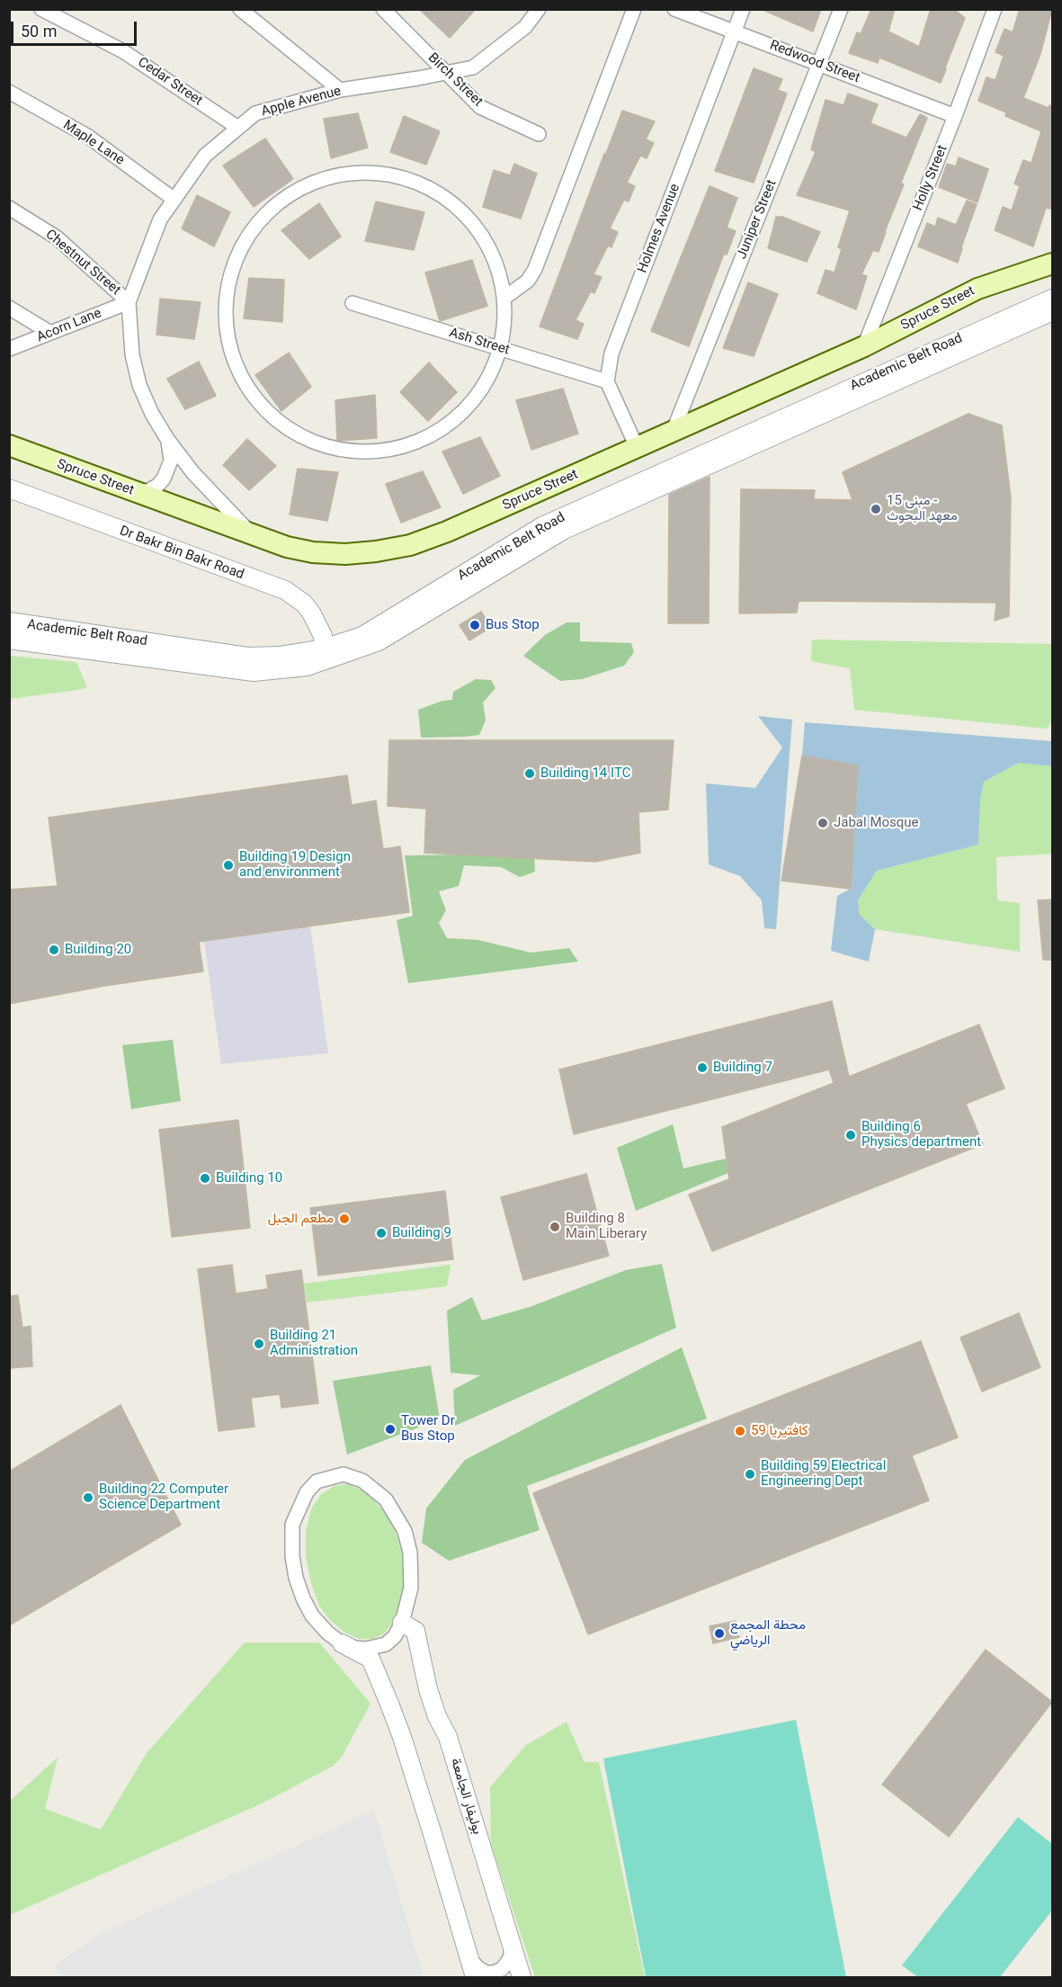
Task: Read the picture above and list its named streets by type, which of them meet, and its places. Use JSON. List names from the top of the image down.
{
  "streets": {
    "main road": ["Spruce Street"],
    "street": [
      "Redwood Street",
      "Birch Street",
      "Cedar Street",
      "Apple Avenue",
      "Maple Lane",
      "Holly Street",
      "Juniper Street",
      "Holmes Avenue",
      "Chestnut Street",
      "Acorn Lane",
      "Ash Street",
      "Academic Belt Road",
      "Dr Bakr Bin Bakr Road",
      "بوليفار الجامعة"
    ]
  },
  "crossings": [
    ["Redwood Street", "Holly Street"],
    ["Redwood Street", "Juniper Street"],
    ["Redwood Street", "Holmes Avenue"],
    ["Birch Street", "Apple Avenue"],
    ["Cedar Street", "Apple Avenue"],
    ["Apple Avenue", "Maple Lane"],
    ["Apple Avenue", "Chestnut Street"],
    ["Apple Avenue", "Spruce Street"],
    ["Apple Avenue", "Acorn Lane"],
    ["Holly Street", "Spruce Street"],
    ["Juniper Street", "Spruce Street"],
    ["Holmes Avenue", "Ash Street"],
    ["Chestnut Street", "Acorn Lane"],
    ["Academic Belt Road", "Dr Bakr Bin Bakr Road"]
  ],
  "places": [
    "مبنى 15 - معهد البحوث",
    "Bus Stop",
    "Building 14 ITC",
    "Jabal Mosque",
    "Building 19 Design and environment",
    "Building 20",
    "Building 7",
    "Building 6 Physics department",
    "Building 10",
    "مطعم الجبل",
    "Building 8 Main Liberary",
    "Building 9",
    "Building 21 Administration",
    "Tower Dr Bus Stop",
    "كافتيريا 59",
    "Building 59 Electrical Engineering Dept",
    "Building 22 Computer Science Department",
    "محطة المجمع الرياضي"
  ],
  "scale_bar": "50 m"
}
